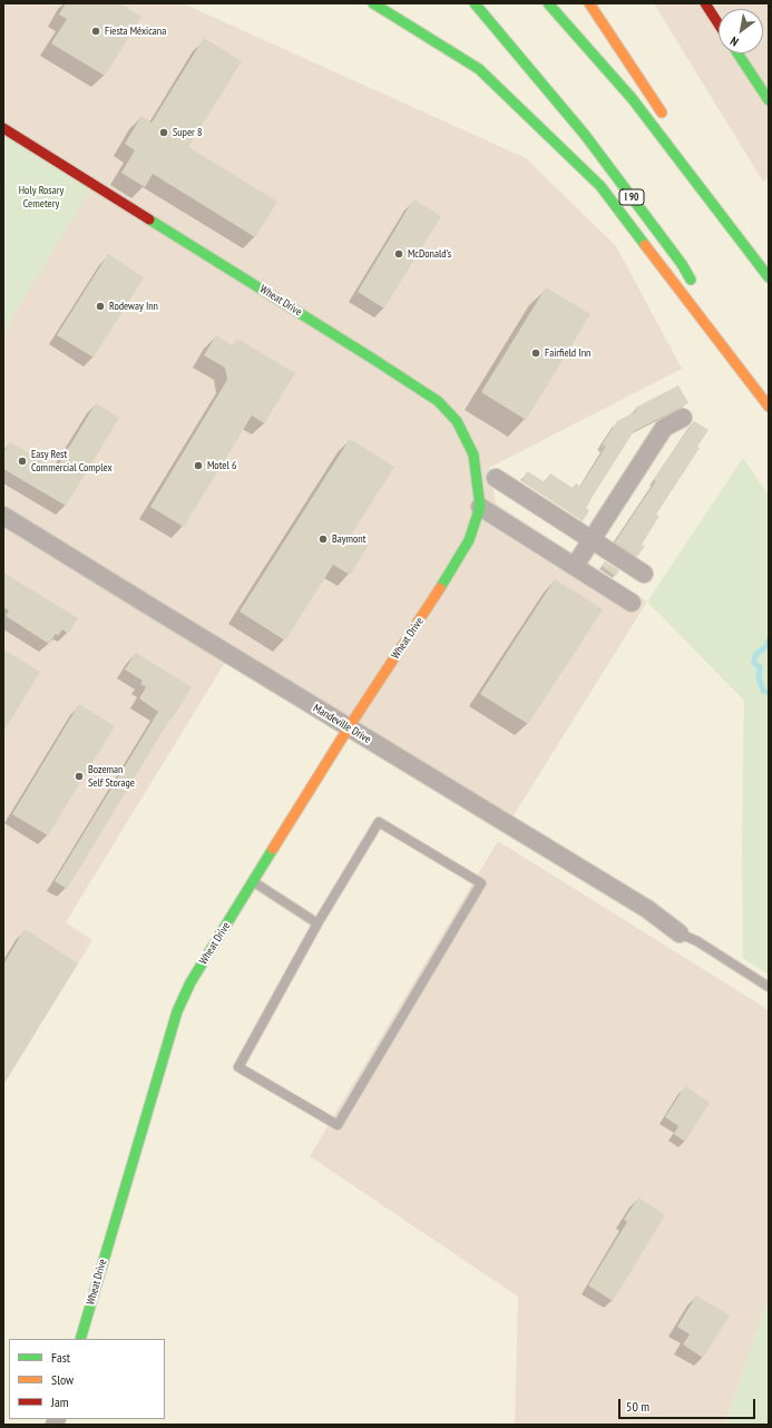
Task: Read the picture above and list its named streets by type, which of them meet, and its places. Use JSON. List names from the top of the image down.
{
  "streets": {
    "main road": ["I 90", "Wheat Drive"],
    "street": ["Mandeville Drive"]
  },
  "crossings": [
    ["Wheat Drive", "Mandeville Drive"]
  ],
  "parks": ["Holy Rosary Cemetery"],
  "places": [
    "Fiesta Méxicana",
    "Super 8",
    "McDonald's",
    "Rodeway Inn",
    "Fairfield Inn",
    "Easy Rest Commercial Complex",
    "Motel 6",
    "Baymont",
    "Bozeman Self Storage"
  ],
  "legend": ["Fast", "Slow", "Jam"],
  "scale_bar": "50 m",
  "north": "bottom left"
}
